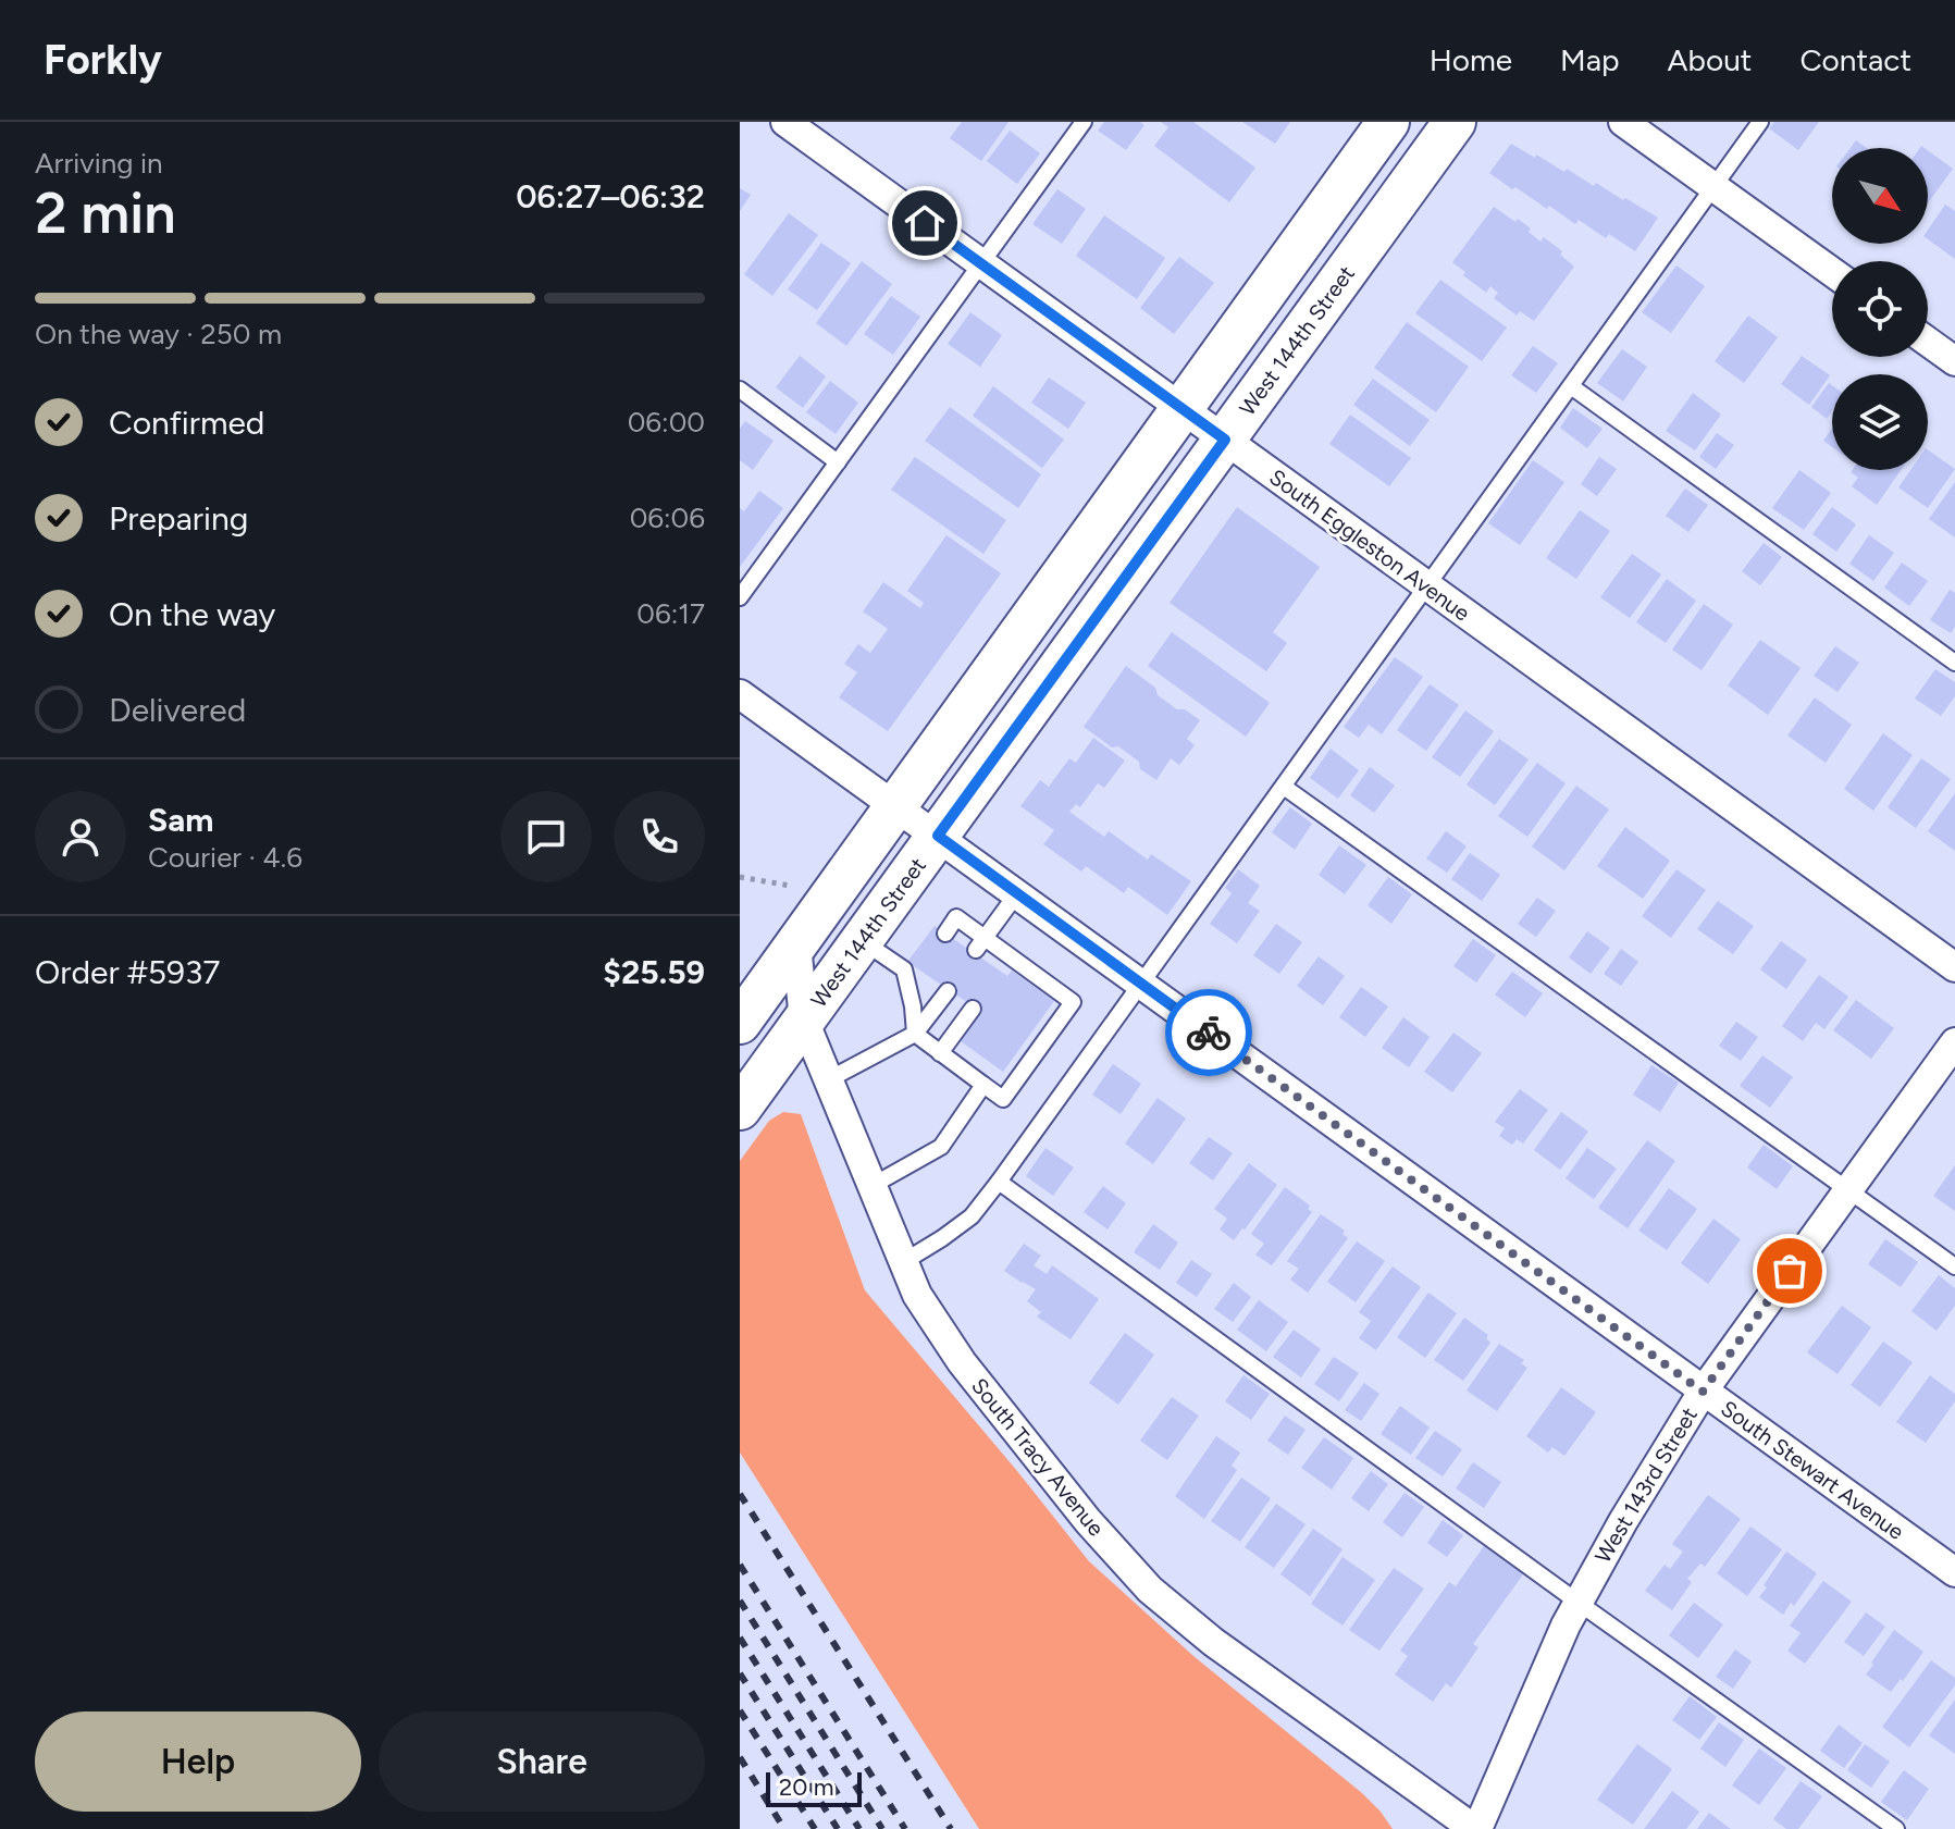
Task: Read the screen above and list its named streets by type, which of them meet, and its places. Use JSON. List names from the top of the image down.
{
  "streets": {
    "street": [
      "West 144th Street",
      "South Eggleston Avenue",
      "South Tracy Avenue",
      "South Stewart Avenue",
      "West 143rd Street"
    ]
  },
  "crossings": [
    ["West 144th Street", "South Eggleston Avenue"],
    ["West 144th Street", "South Tracy Avenue"],
    ["West 144th Street", "South Stewart Avenue"],
    ["South Tracy Avenue", "West 143rd Street"],
    ["South Stewart Avenue", "West 143rd Street"]
  ],
  "scale_bar": "20 m",
  "north": "bottom right",
  "page": {
    "header": "Forkly",
    "nav": [
      "Home",
      "Map",
      "About",
      "Contact"
    ],
    "heading": ["2 min", "Arriving in", "06:27–06:32"],
    "panel": [
      "Sam",
      "Courier · 4.6",
      "Order #5937",
      "$25.59"
    ],
    "bar": "On the way · 250 m",
    "list": [
      ["Confirmed", "06:00"],
      ["Preparing", "06:06"],
      ["On the way", "06:17"],
      "Delivered"
    ],
    "buttons": ["Help", "Share"],
    "scale": "20 m"
  }
}
